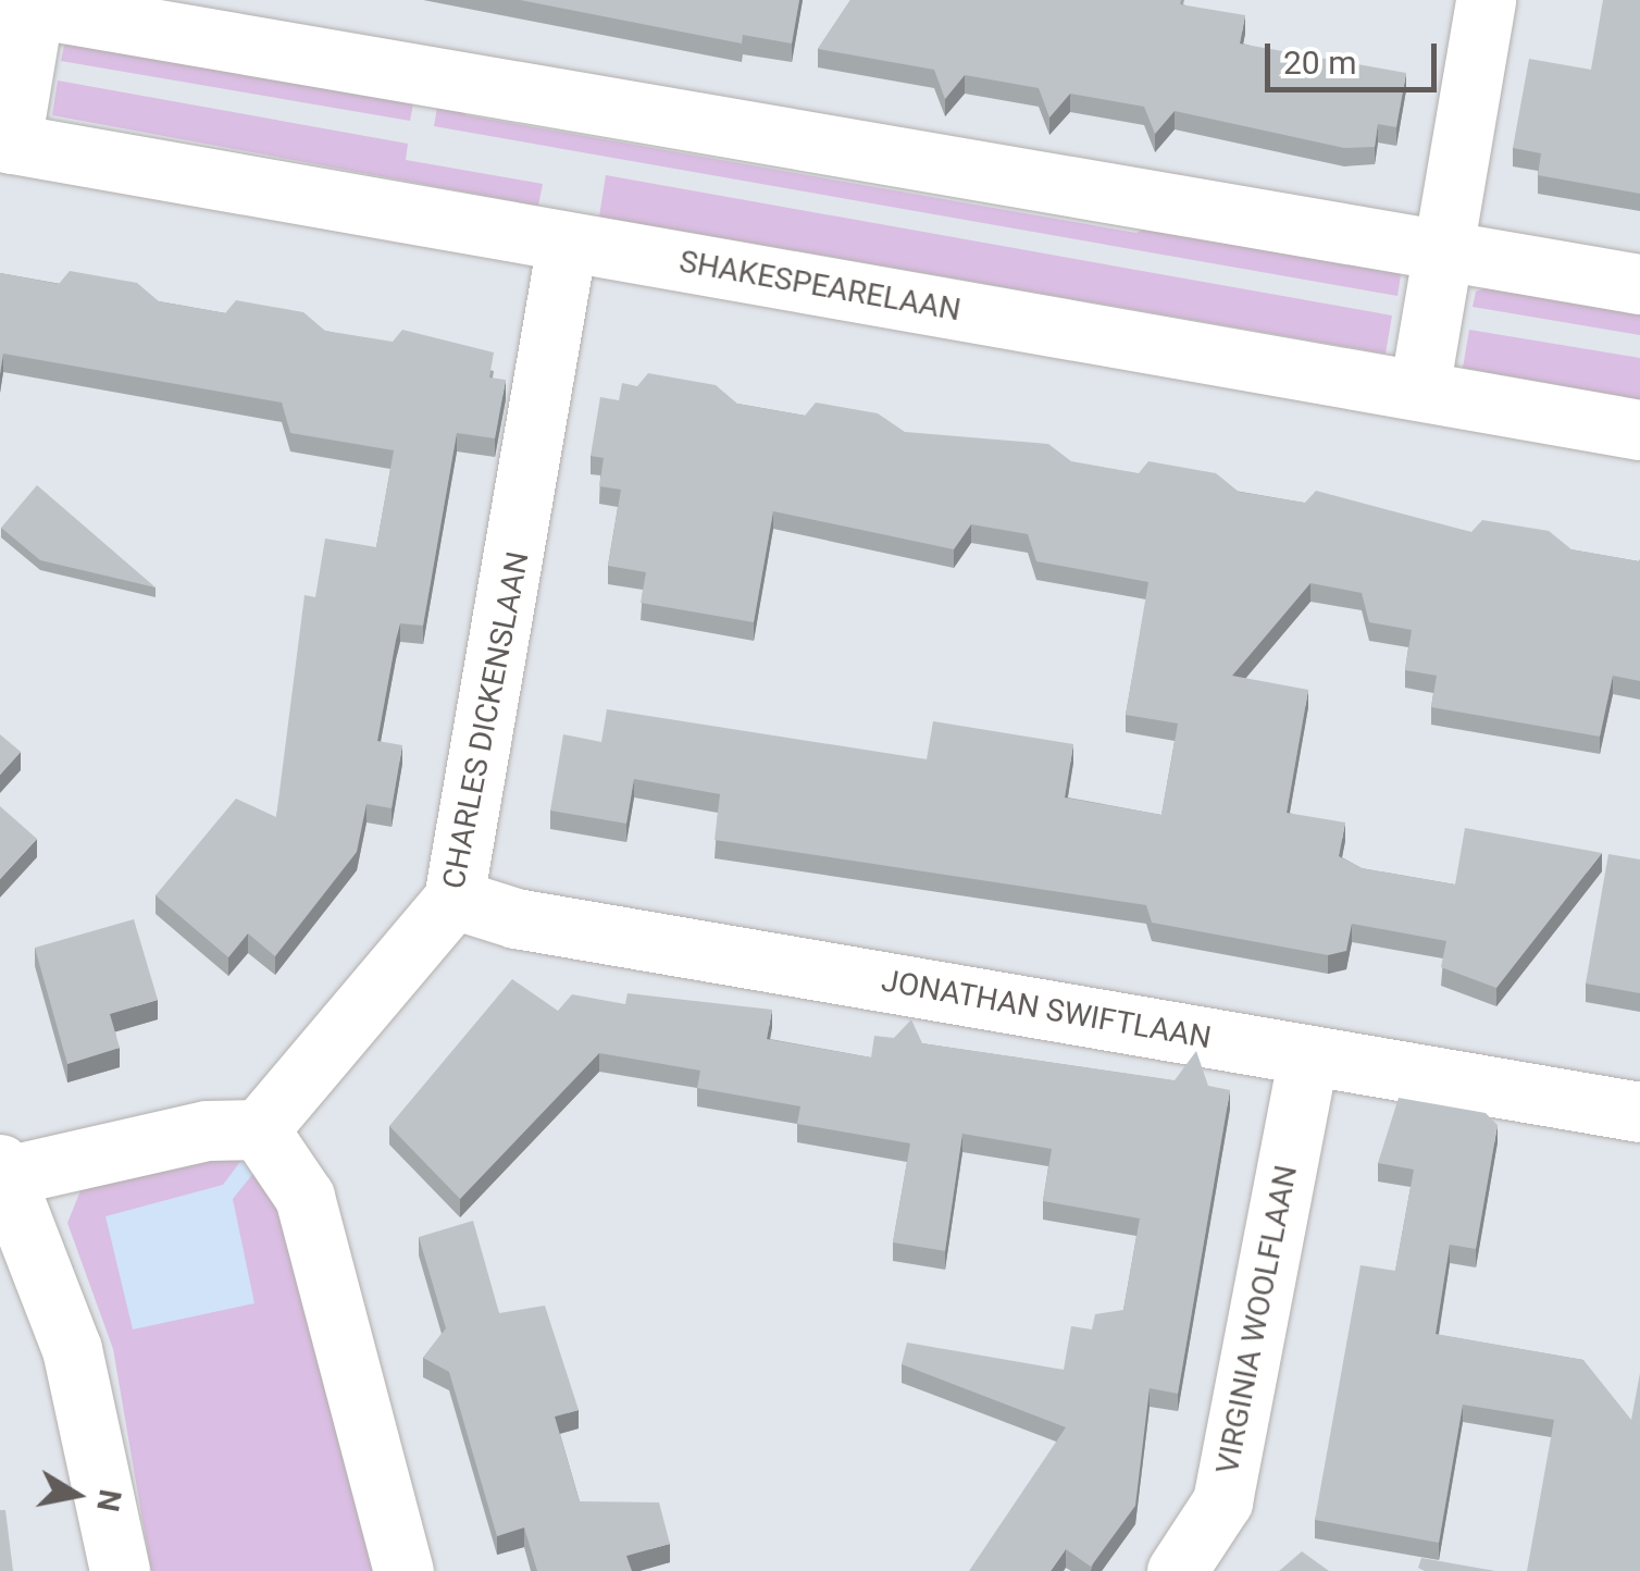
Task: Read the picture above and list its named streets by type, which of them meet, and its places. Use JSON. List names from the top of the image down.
{
  "streets": {
    "street": [
      "SHAKESPEARELAAN",
      "CHARLES DICKENSLAAN",
      "JONATHAN SWIFTLAAN",
      "VIRGINIA WOOLFLAAN"
    ]
  },
  "crossings": [
    ["SHAKESPEARELAAN", "CHARLES DICKENSLAAN"],
    ["CHARLES DICKENSLAAN", "JONATHAN SWIFTLAAN"],
    ["JONATHAN SWIFTLAAN", "VIRGINIA WOOLFLAAN"]
  ],
  "scale_bar": "20 m",
  "north": "right"
}
